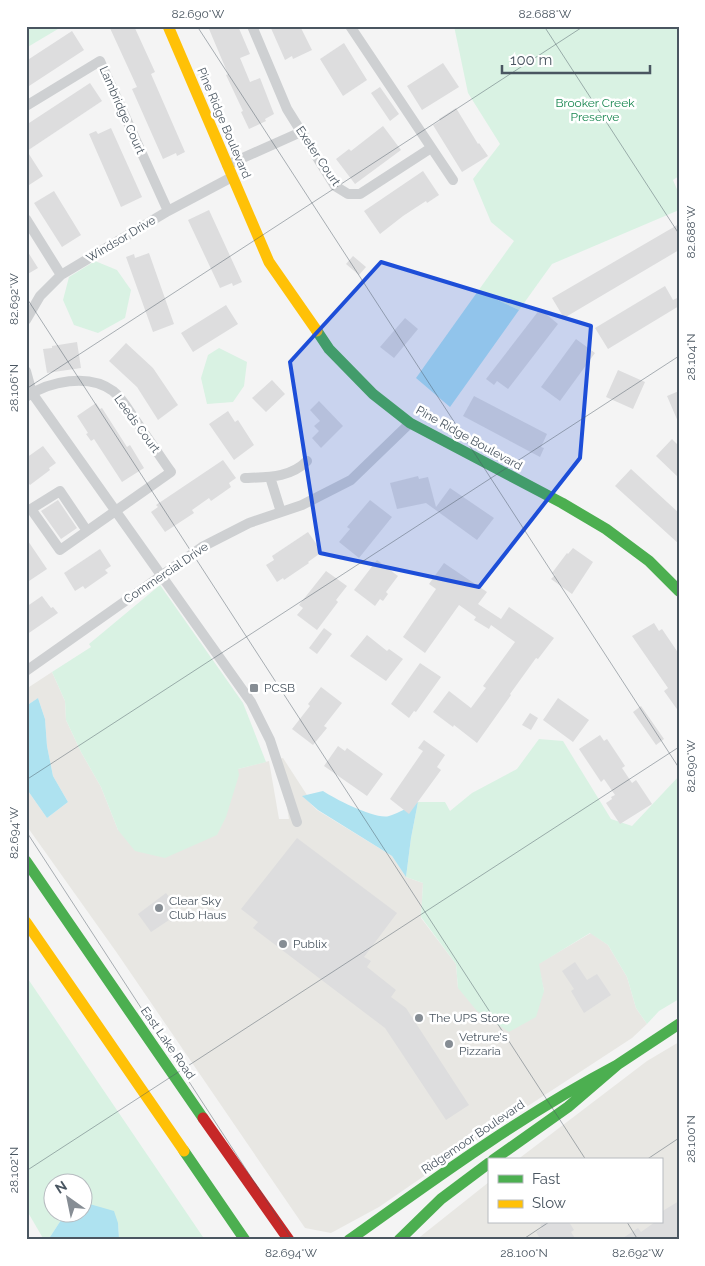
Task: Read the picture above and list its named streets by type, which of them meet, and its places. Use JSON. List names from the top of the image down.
{
  "streets": {
    "street": [
      "Lambridge Court",
      "Pine Ridge Boulevard",
      "Exeter Court",
      "Windsor Drive",
      "Leeds Court",
      "Commercial Drive",
      "East Lake Road",
      "Ridgemoor Boulevard"
    ]
  },
  "crossings": [
    ["Lambridge Court", "Windsor Drive"],
    ["Pine Ridge Boulevard", "Windsor Drive"],
    ["Pine Ridge Boulevard", "Commercial Drive"]
  ],
  "parks": ["Brooker Creek Preserve"],
  "places": {
    "transit": ["PCSB"],
    "other": [
      "Clear Sky Club Haus",
      "Publix",
      "The UPS Store",
      "Vetrure's Pizzaria"
    ]
  },
  "legend": ["Fast", "Slow"],
  "scale_bar": "100 m",
  "north": "top left",
  "coordinates": [
    "82.690°W",
    "82.688°W",
    "82.692°W",
    "28.104°N",
    "28.106°N",
    "82.694°W",
    "28.100°N",
    "28.102°N"
  ]
}
